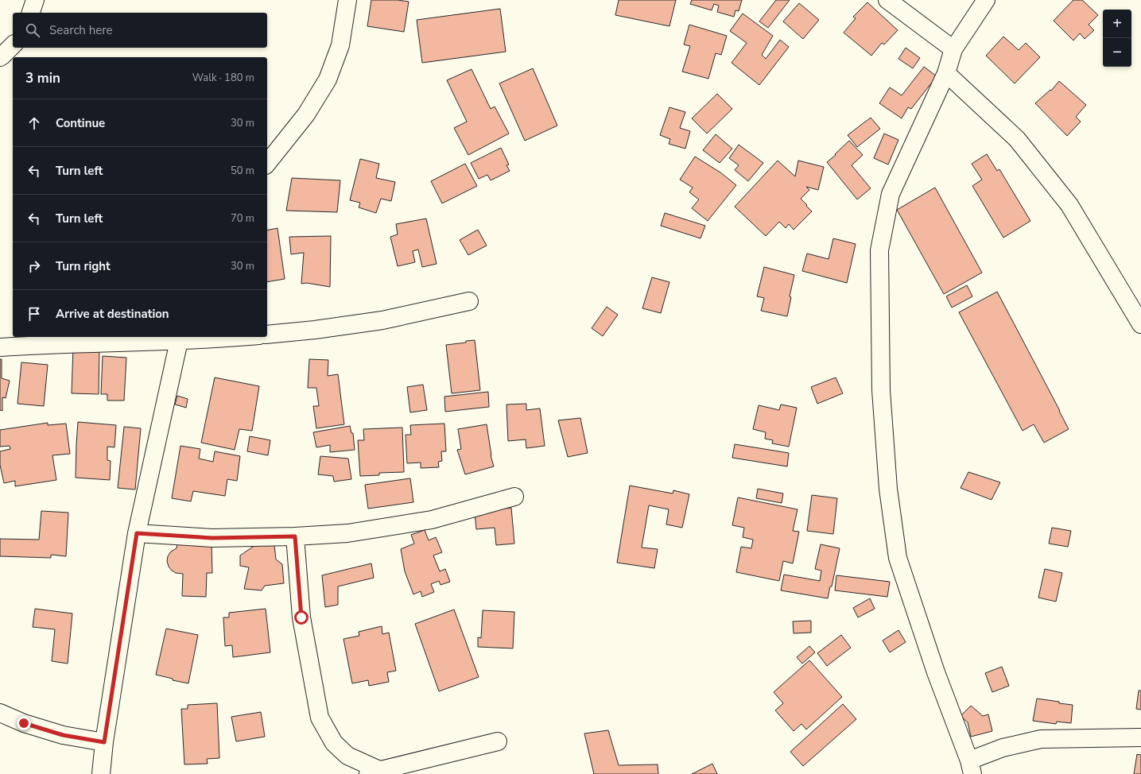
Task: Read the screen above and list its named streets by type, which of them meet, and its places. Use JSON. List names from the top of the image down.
{
  "page": {
    "map_buttons": ["+", "−"],
    "search": "Search here",
    "heading": ["3 min", "Walk · 180 m"],
    "list": [
      ["Continue", "30 m"],
      ["Turn left", "50 m"],
      ["Turn left", "70 m"],
      ["Turn right", "30 m"],
      "Arrive at destination"
    ]
  }
}
